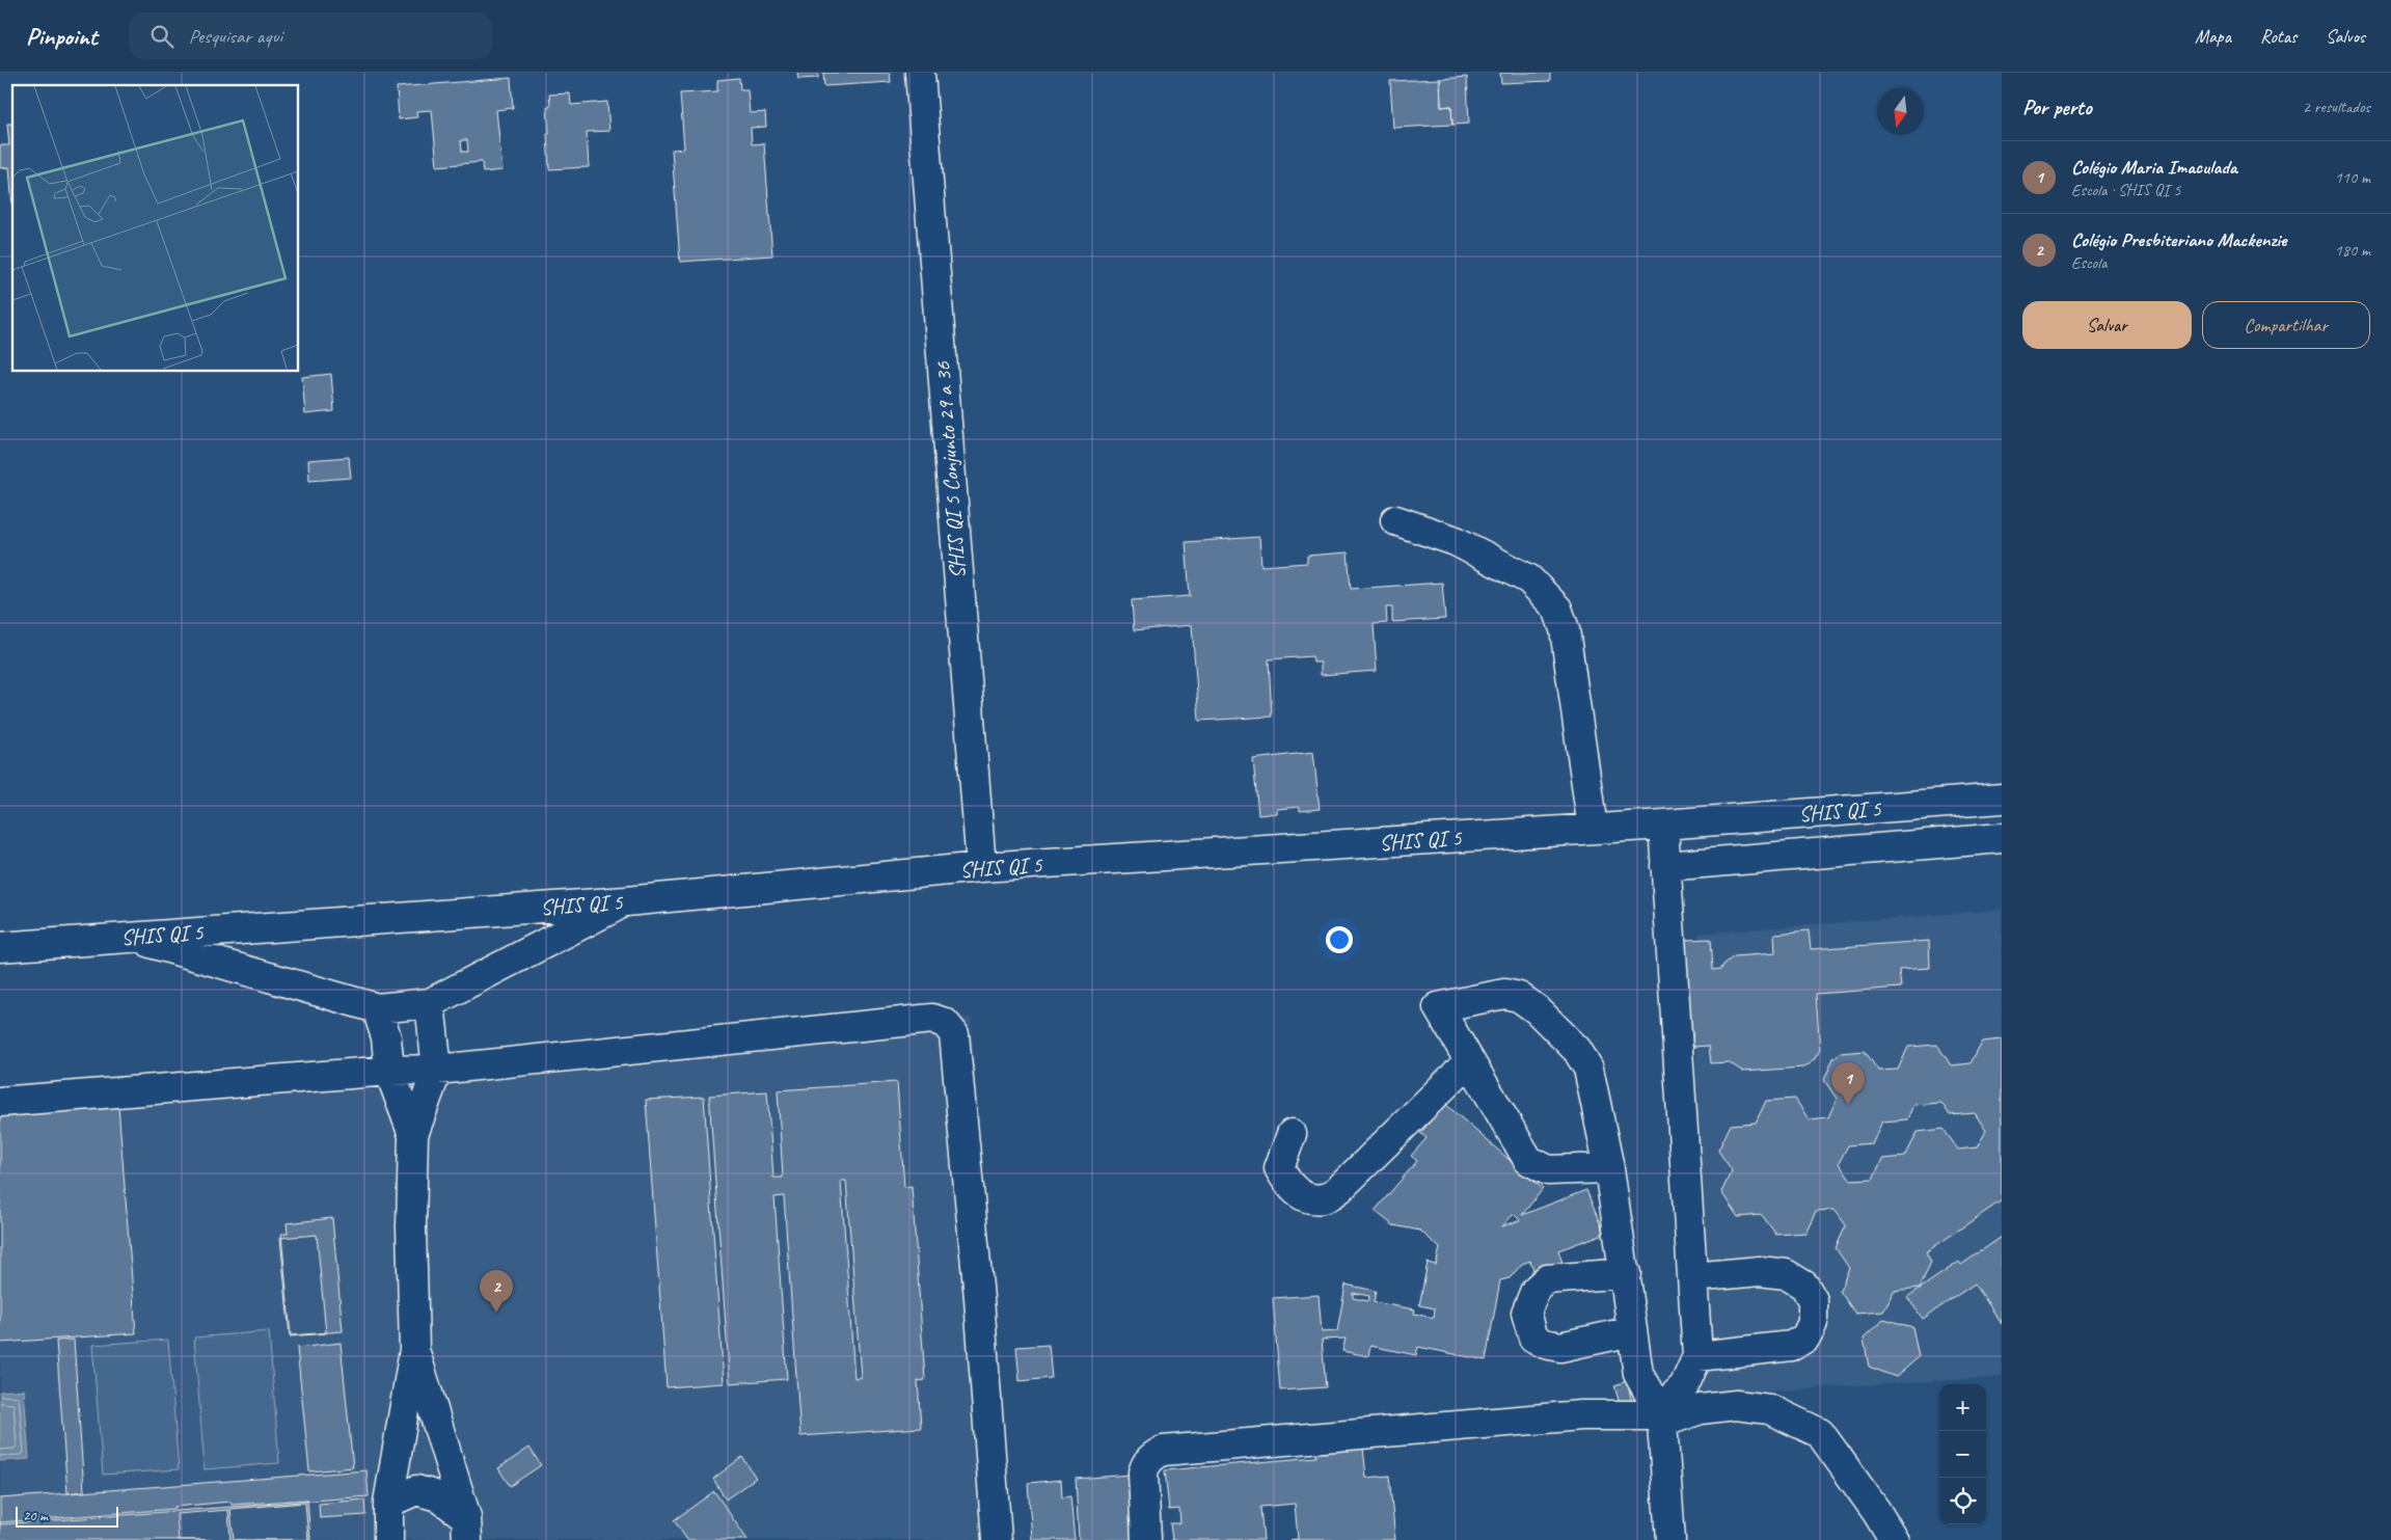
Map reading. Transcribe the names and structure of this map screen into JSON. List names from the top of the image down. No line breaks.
{"streets":{"street":["SHIS QI 5 Conjunto 29 a 36","SHIS QI 5"]},"crossings":[["SHIS QI 5 Conjunto 29 a 36","SHIS QI 5"]],"scale_bar":"20 m","north":"bottom","page":{"header":"Pinpoint","search":"Pesquisar aqui","nav":["Mapa","Rotas","Salvos"],"heading":["Por perto","2 resultados"],"list":[{"mark":"1","name":"Colégio Maria Imaculada","note":"Escola · SHIS QI 5","value":"110 m"},{"mark":"2","name":"Colégio Presbiteriano Mackenzie","note":"Escola","value":"180 m"}],"buttons":["Salvar","Compartilhar"],"pins":["1","2"],"map_buttons":["+","−"],"scale":"20 m"}}
